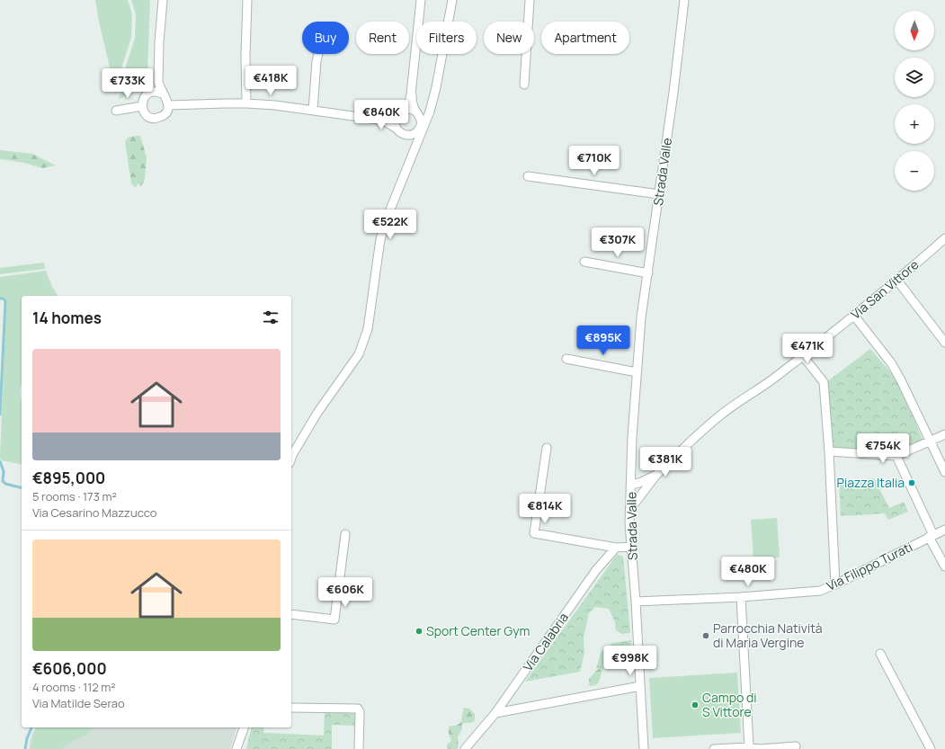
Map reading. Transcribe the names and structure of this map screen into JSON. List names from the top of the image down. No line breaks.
{"streets":{"street":["Strada Valle","Via San Vittore","Via Filippo Turati","Via Calabria"]},"crossings":[["Strada Valle","Via San Vittore"],["Strada Valle","Via Filippo Turati"]],"places":["Piazza Italia","Sport Center Gym","Parrocchia Natività di Maria Vergine","Campo di S Vittore"],"north":"bottom","page":{"map_buttons":["+","−"],"chip":["Buy","Rent","Filters","New","Apartment"],"price":["€418K","€733K","€840K","€710K","€522K","€307K","€895K","€471K","€754K","€381K","€814K","€480K","€606K","€998K"],"heading":"14 homes","list":[{"name":"€895,000","note":"5 rooms · 173 m² · Via Cesarino Mazzucco"},{"name":"€606,000","note":"4 rooms · 112 m² · Via Matilde Serao"}]}}
